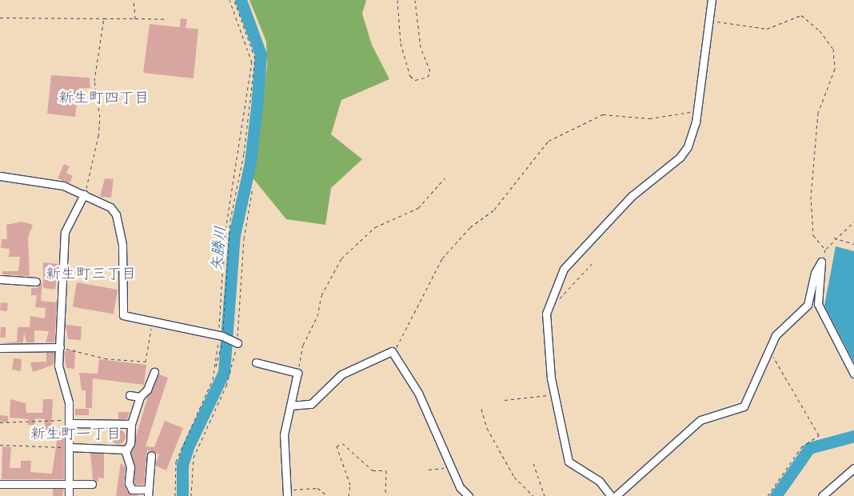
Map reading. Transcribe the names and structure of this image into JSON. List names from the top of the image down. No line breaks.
{"districts":["新生町四丁目","新生町三丁目","新生町一丁目"],"water":["矢勝川"]}
